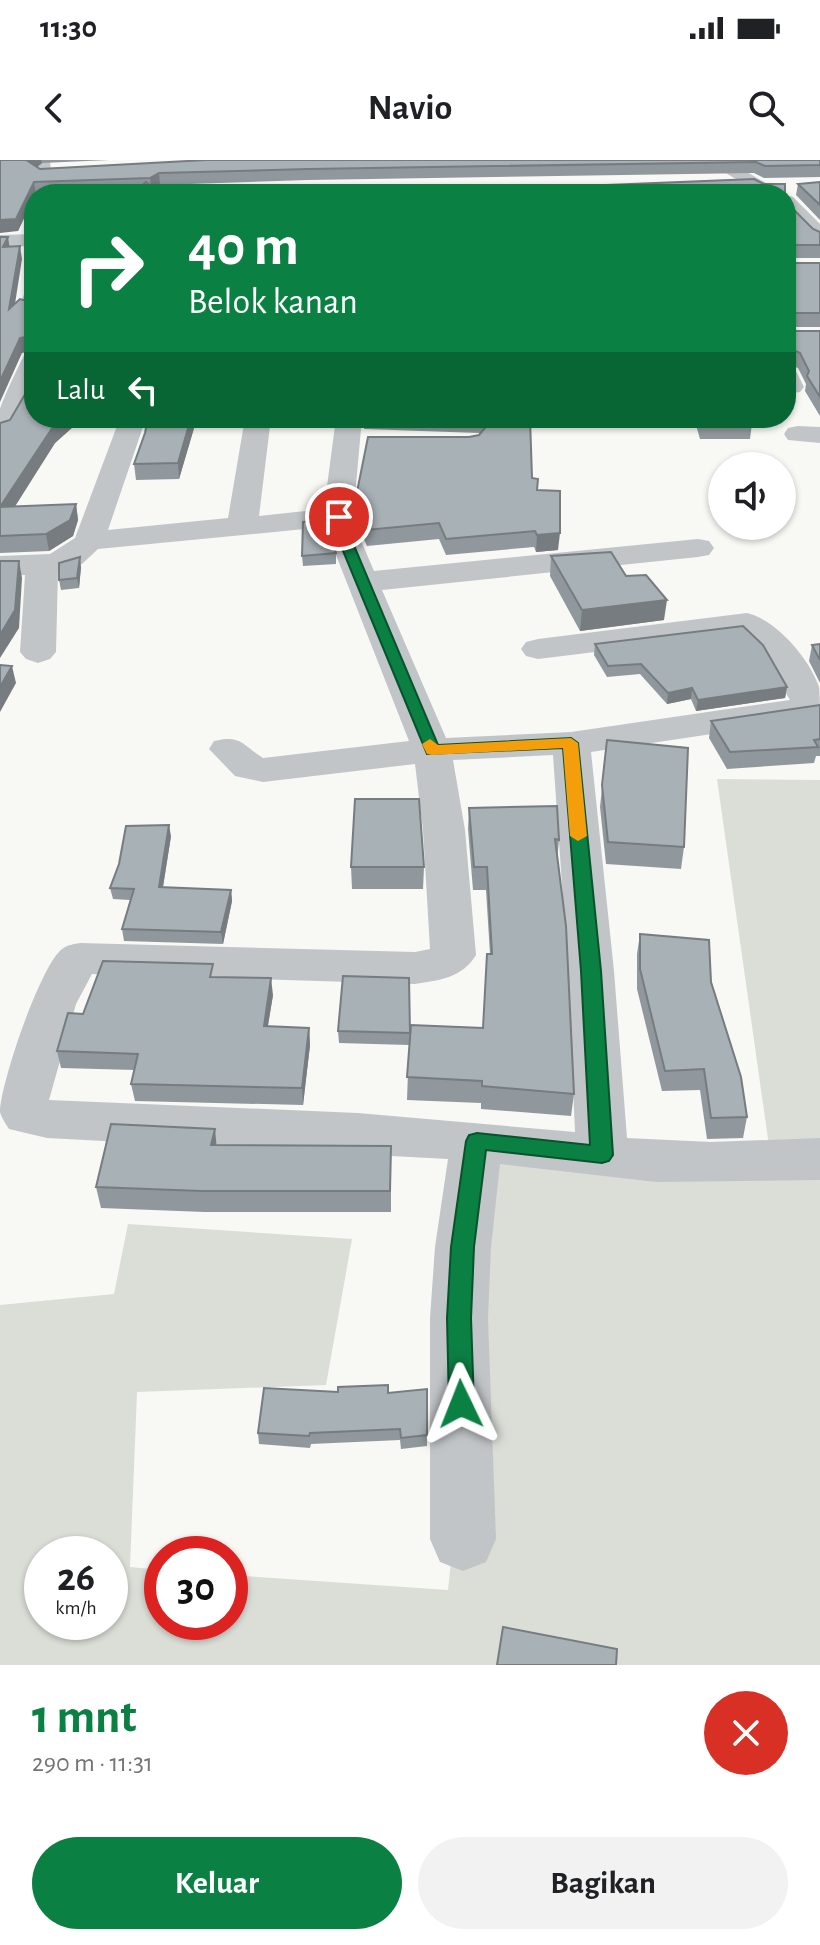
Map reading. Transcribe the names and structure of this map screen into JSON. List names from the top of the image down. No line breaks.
{"page":{"status":"11:30","header":"Navio","turn":["40 m","Belok kanan"],"then":"Lalu","speed":"26 km/h","limit":"30","heading":["1 mnt","290 m · 11:31"],"buttons":["Keluar","Bagikan"]}}
